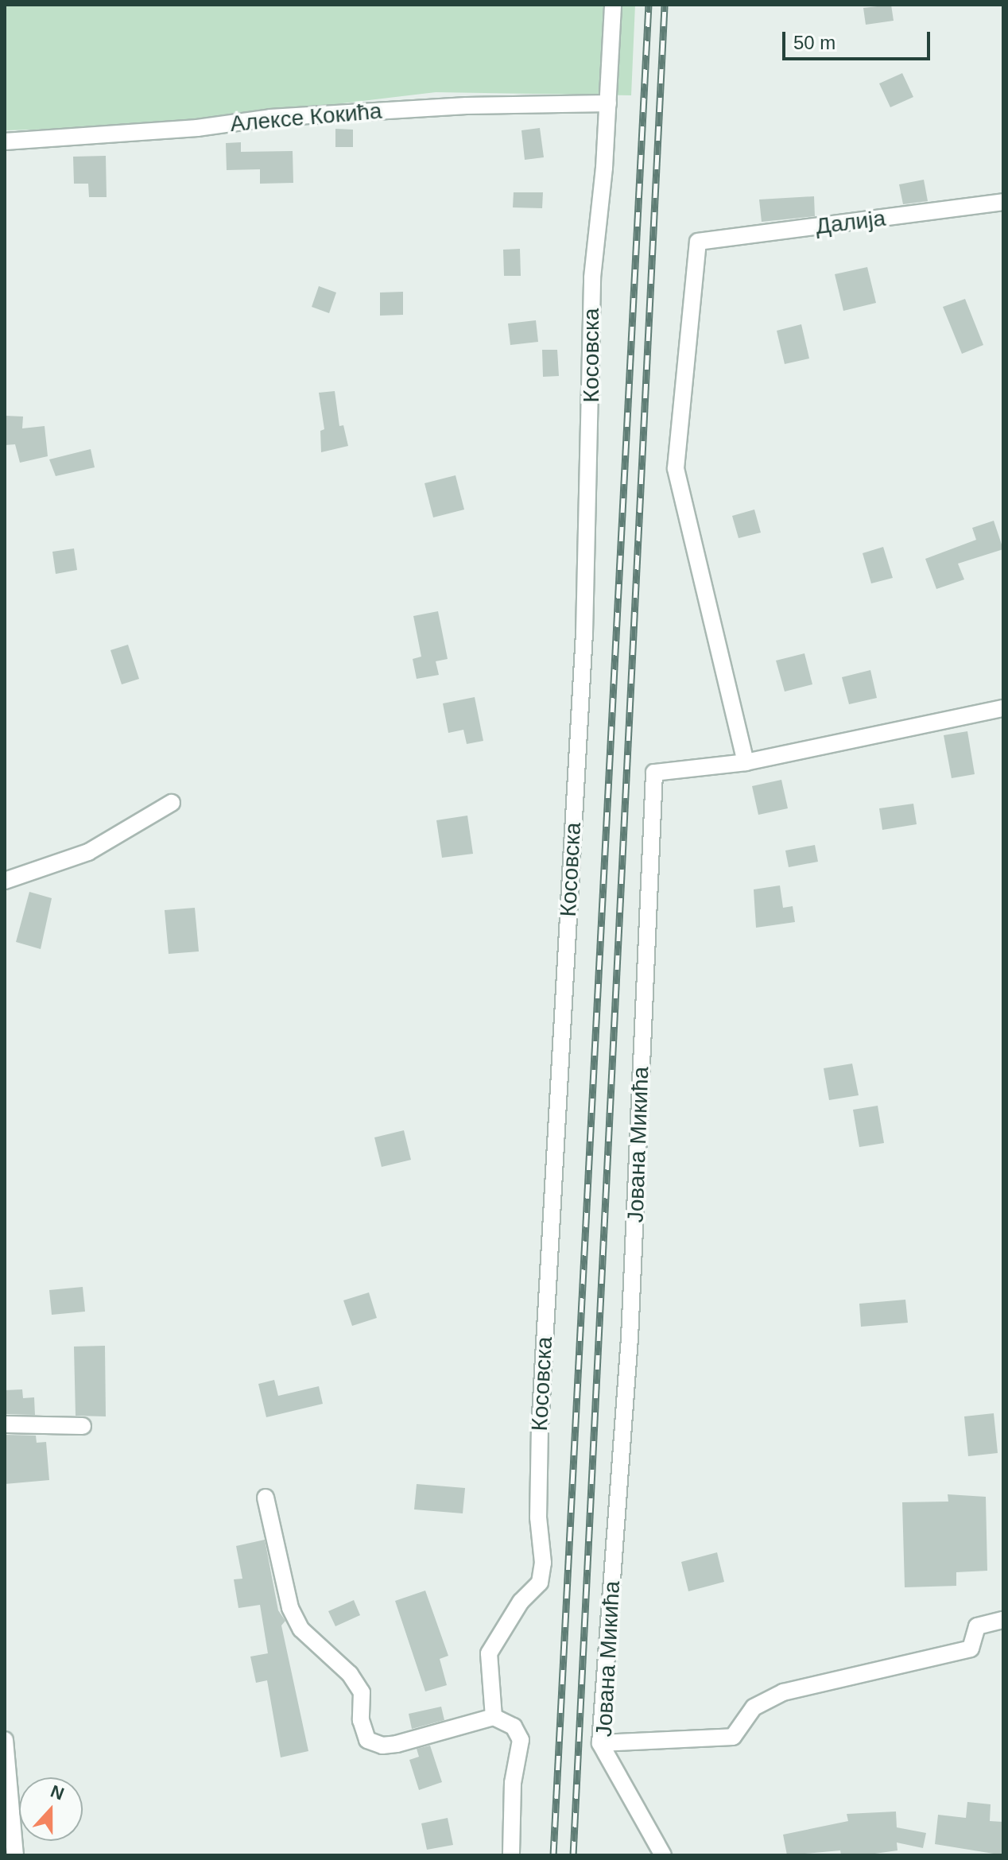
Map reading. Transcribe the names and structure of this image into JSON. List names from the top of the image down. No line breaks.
{"streets":{"street":["Алексе Кокића","Далија","Косовска","Јована Микића"]},"crossings":[["Алексе Кокића","Косовска"],["Далија","Јована Микића"]],"scale_bar":"50 m","north":"top"}
